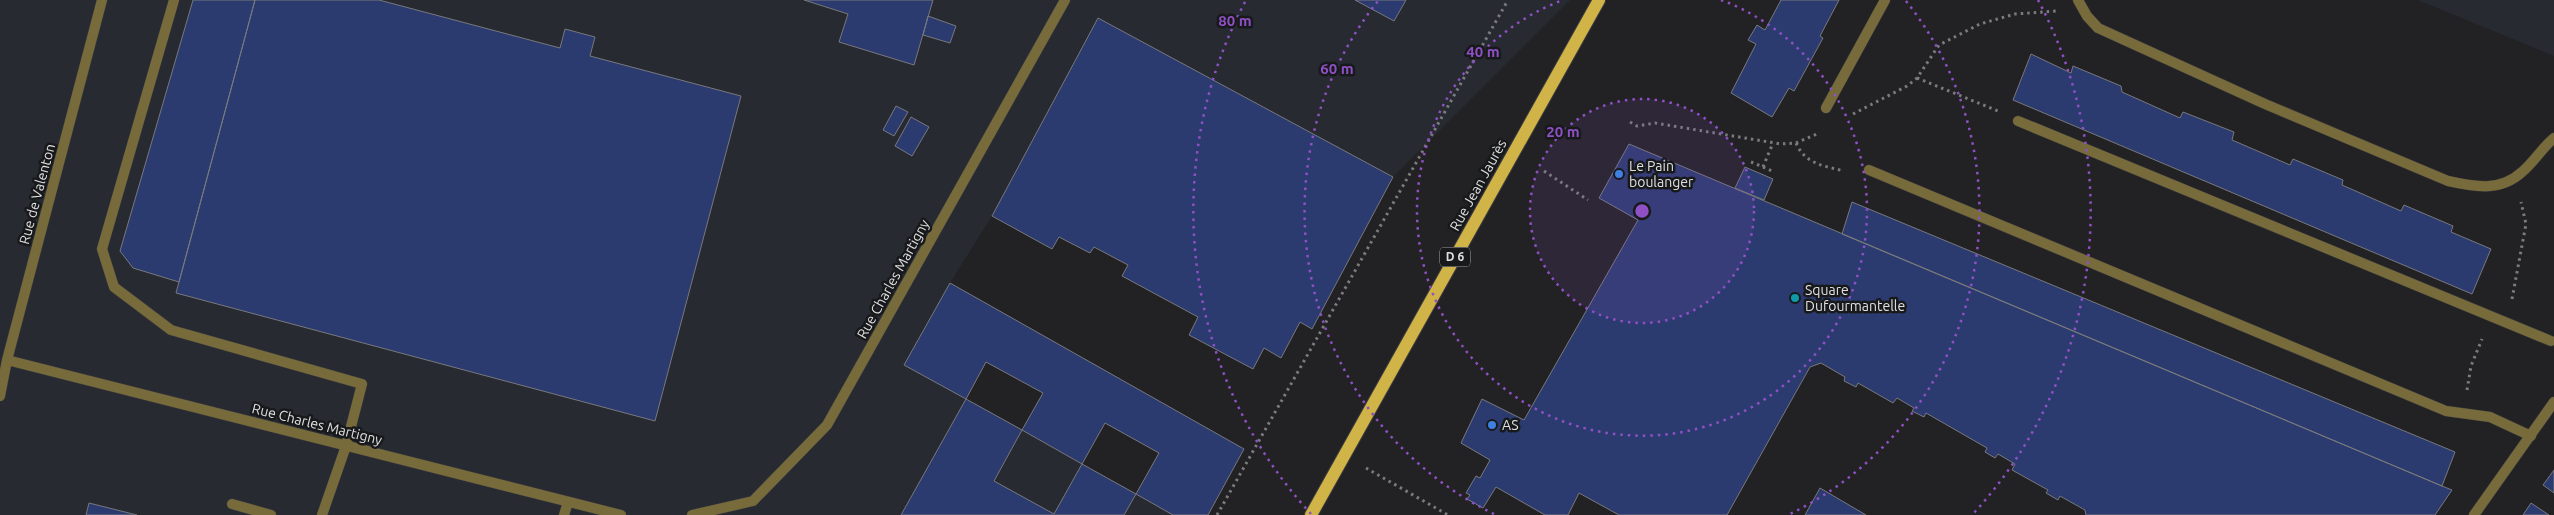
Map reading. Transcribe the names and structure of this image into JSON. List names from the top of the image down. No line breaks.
{"streets":{"main road":["Rue Jean Jaurès","D 6"],"street":["Rue de Valenton","Rue Charles Martigny"]},"crossings":[["Rue de Valenton","Rue Charles Martigny"]],"places":["Le Pain boulanger","Square Dufourmantelle","AS"],"rings":["80 m","40 m","60 m","20 m"]}
